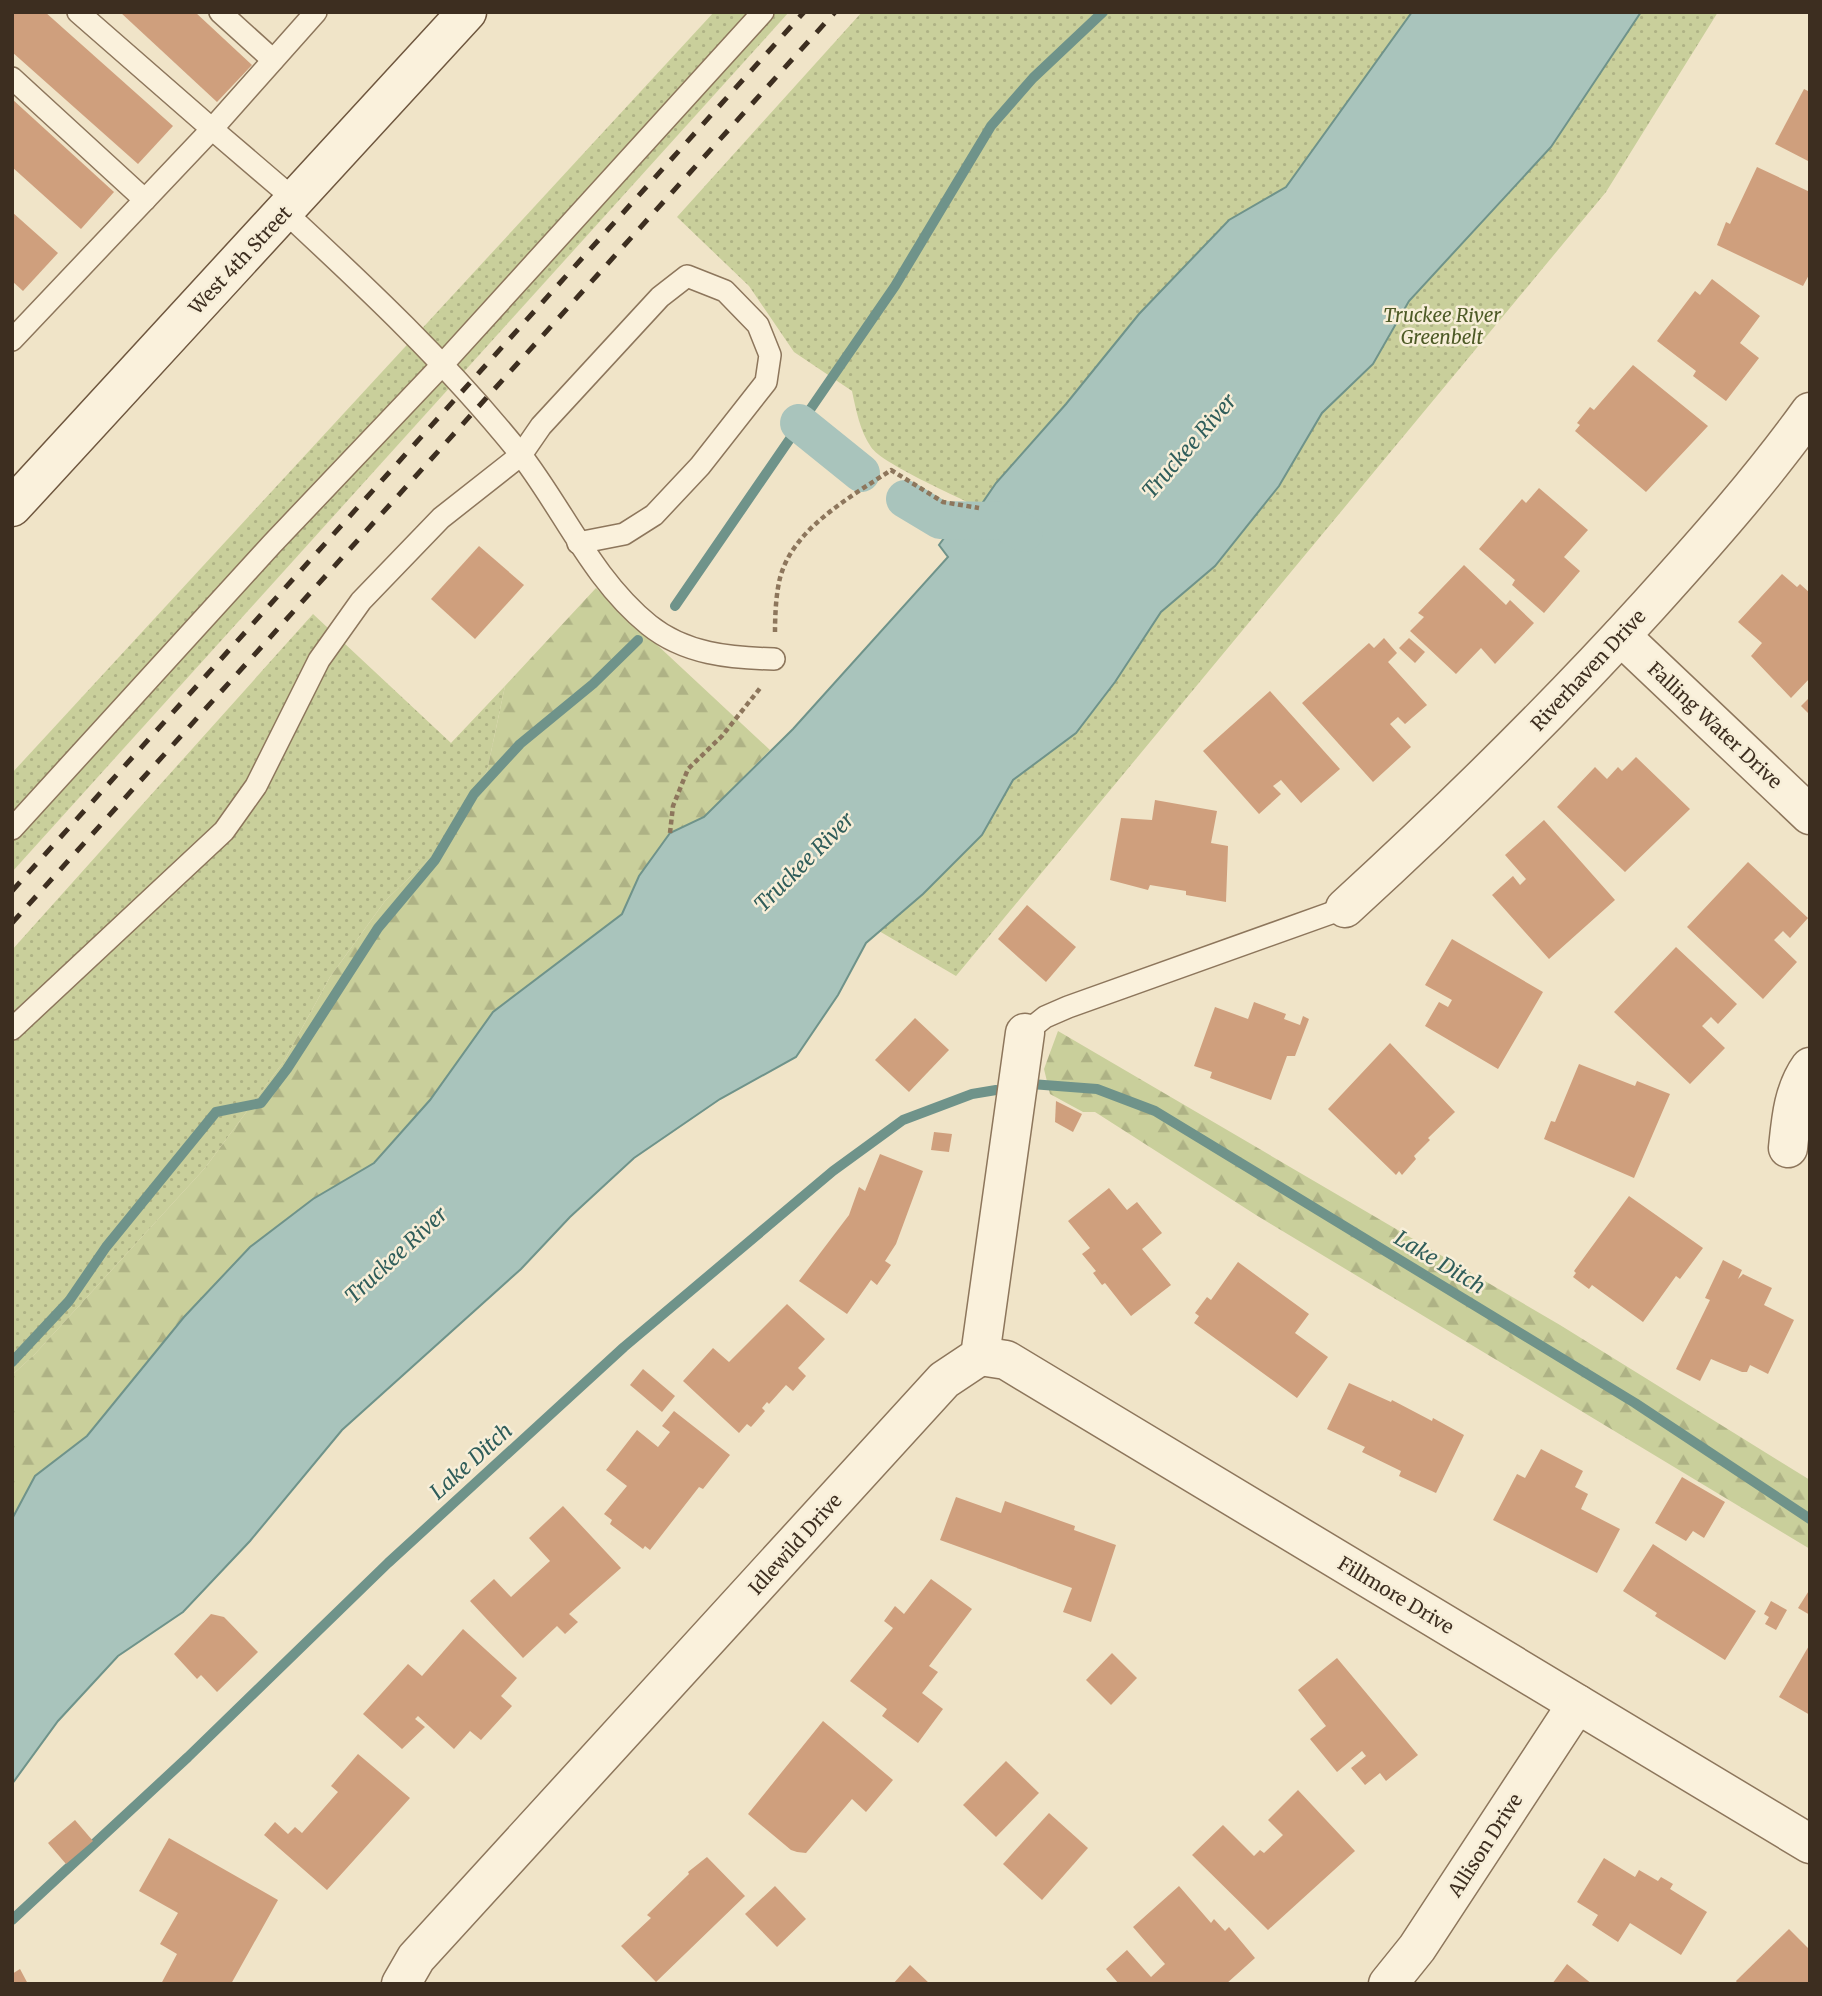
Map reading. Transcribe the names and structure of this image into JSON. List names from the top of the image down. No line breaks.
{"streets":{"street":["West 4th Street","Riverhaven Drive","Falling Water Drive","Idlewild Drive","Fillmore Drive","Allison Drive"]},"crossings":[["Riverhaven Drive","Falling Water Drive"],["Idlewild Drive","Fillmore Drive"],["Fillmore Drive","Allison Drive"]],"water":["Truckee River","Lake Ditch"],"parks":["Truckee River Greenbelt"]}
